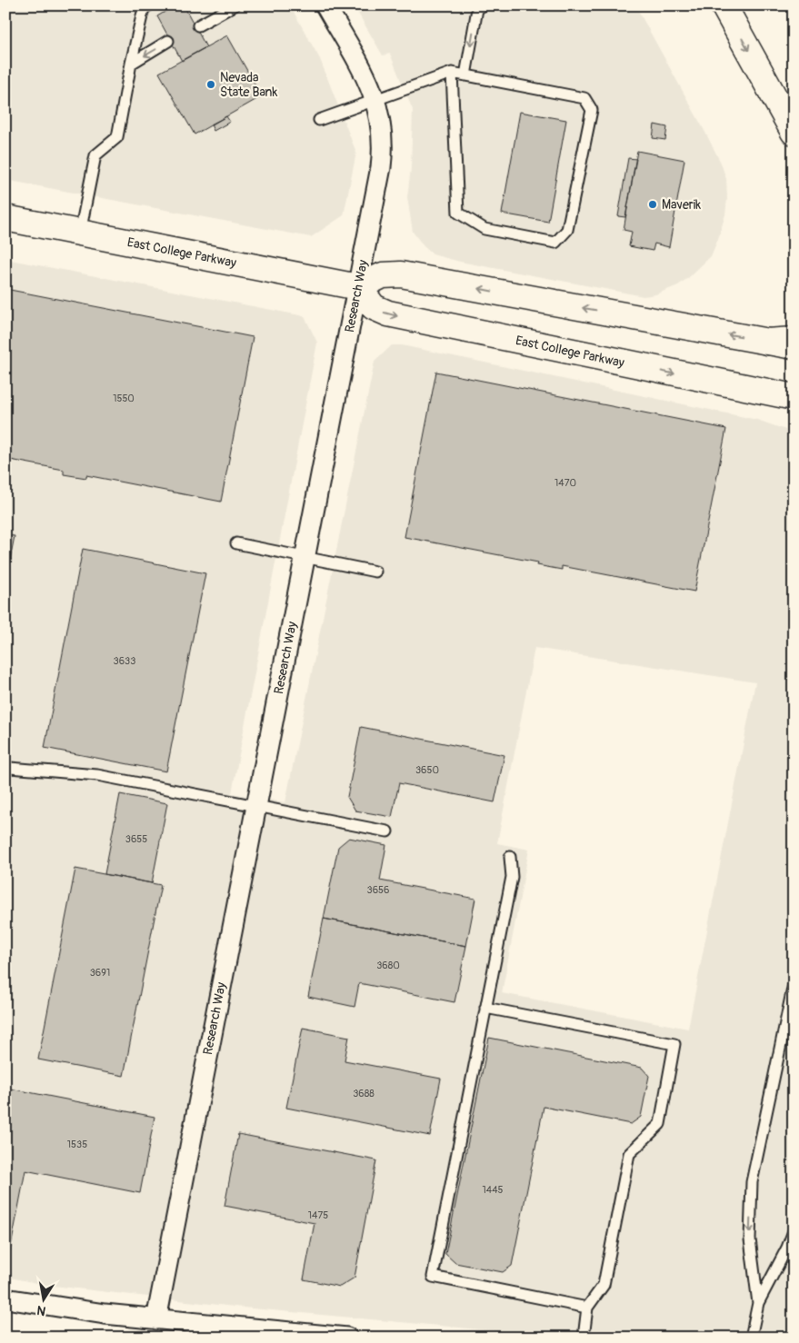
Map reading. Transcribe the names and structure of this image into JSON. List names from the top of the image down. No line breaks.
{"streets":{"main road":["East College Parkway"],"street":["Research Way"]},"crossings":[["East College Parkway","Research Way"]],"places":["Nevada State Bank","Maverik"],"house_numbers":["1550","1470","3633","3650","3655","3656","3680","3691","3688","1535","1445","1475"],"north":"bottom"}
